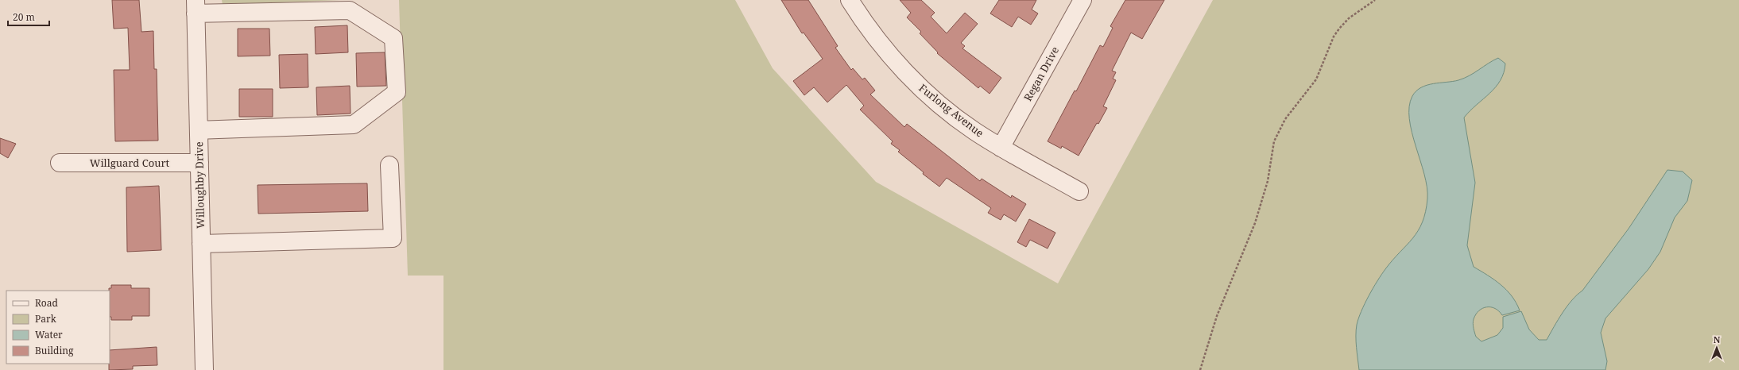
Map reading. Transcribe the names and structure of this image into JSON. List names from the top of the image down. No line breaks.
{"streets":{"street":["Regan Drive","Furlong Avenue","Willguard Court","Willoughby Drive"]},"crossings":[["Regan Drive","Furlong Avenue"],["Willguard Court","Willoughby Drive"]],"legend":["Road","Park","Water","Building"],"scale_bar":"20 m","north":"top"}
